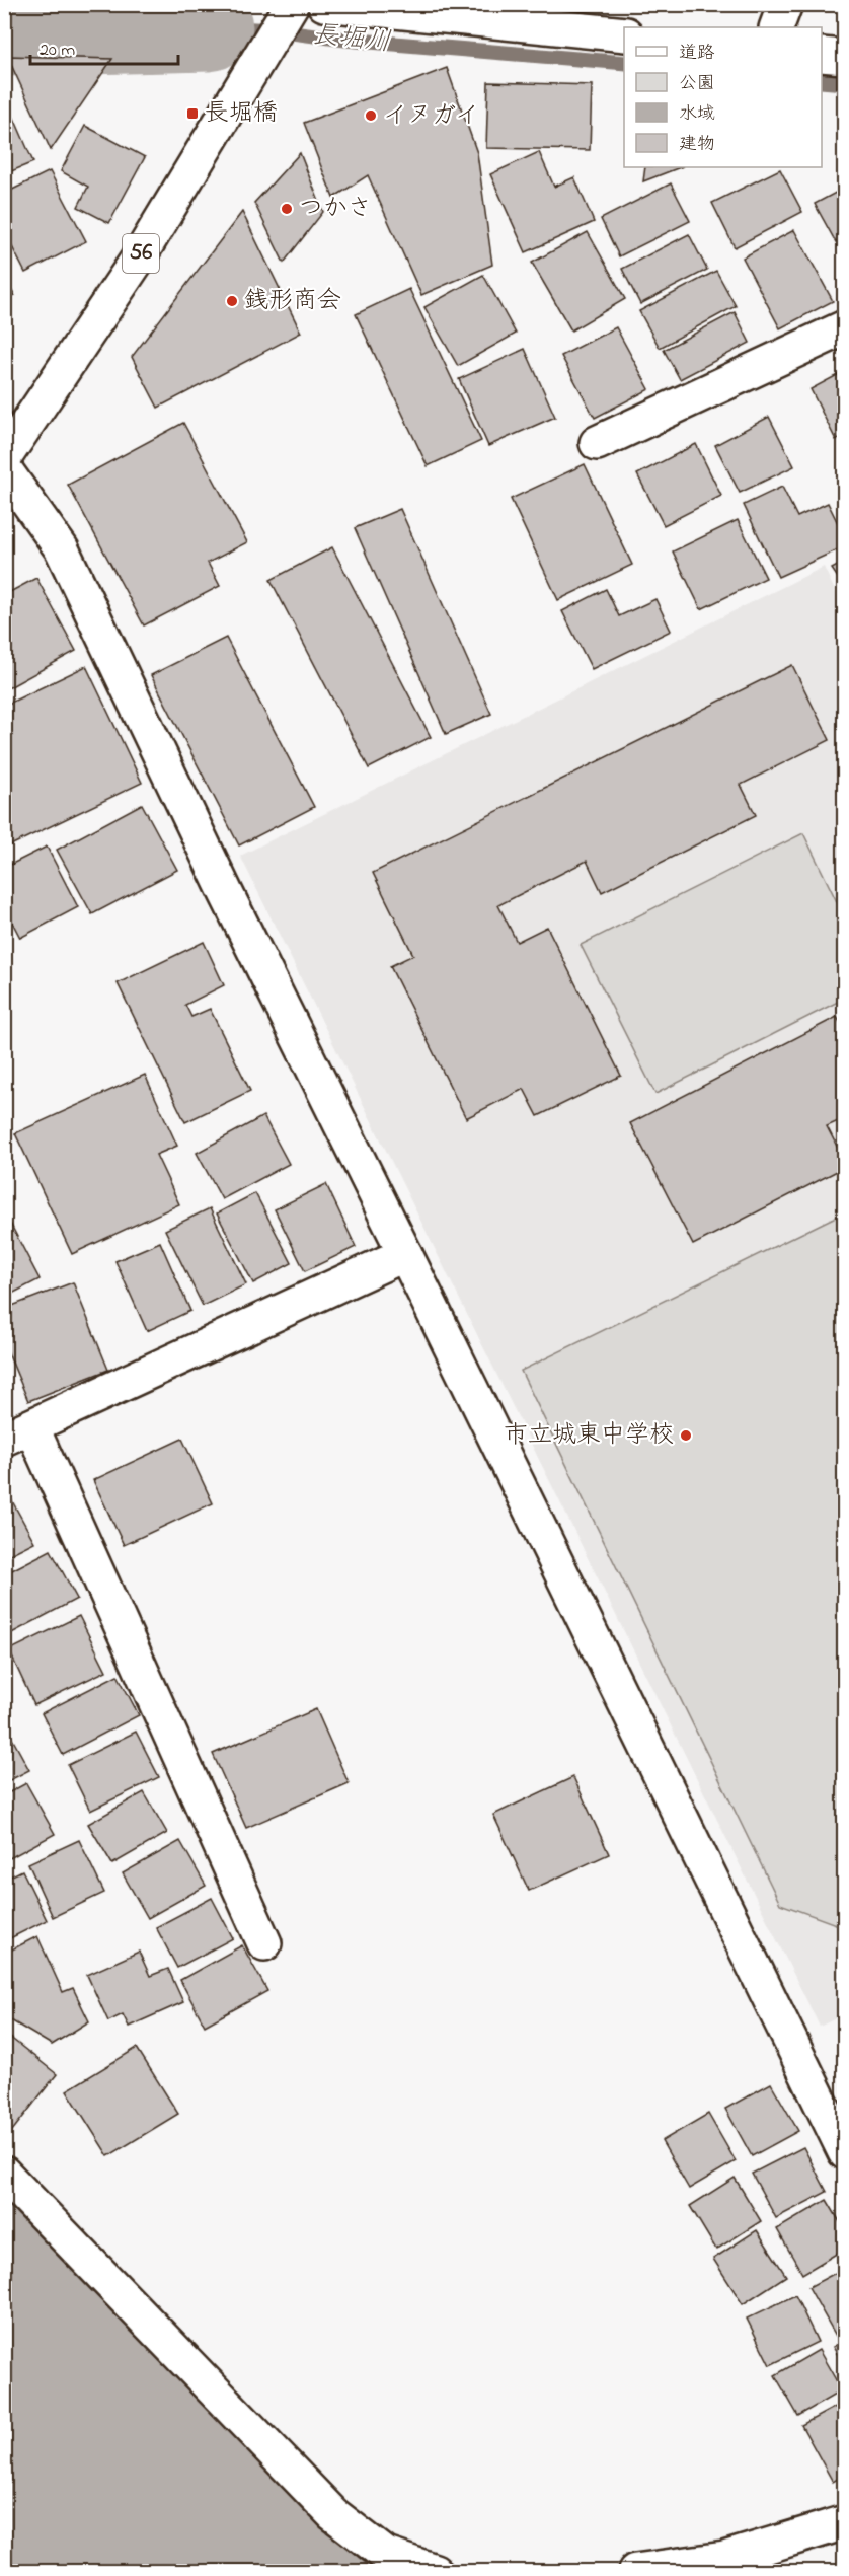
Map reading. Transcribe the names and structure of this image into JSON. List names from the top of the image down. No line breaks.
{"streets":{"main road":["56"]},"water":["長堀川"],"places":{"transit":["長堀橋"],"other":["イヌガイ","つかさ","銭形商会","市立城東中学校"]},"legend":["道路","公園","水域","建物"],"scale_bar":"20 m"}
